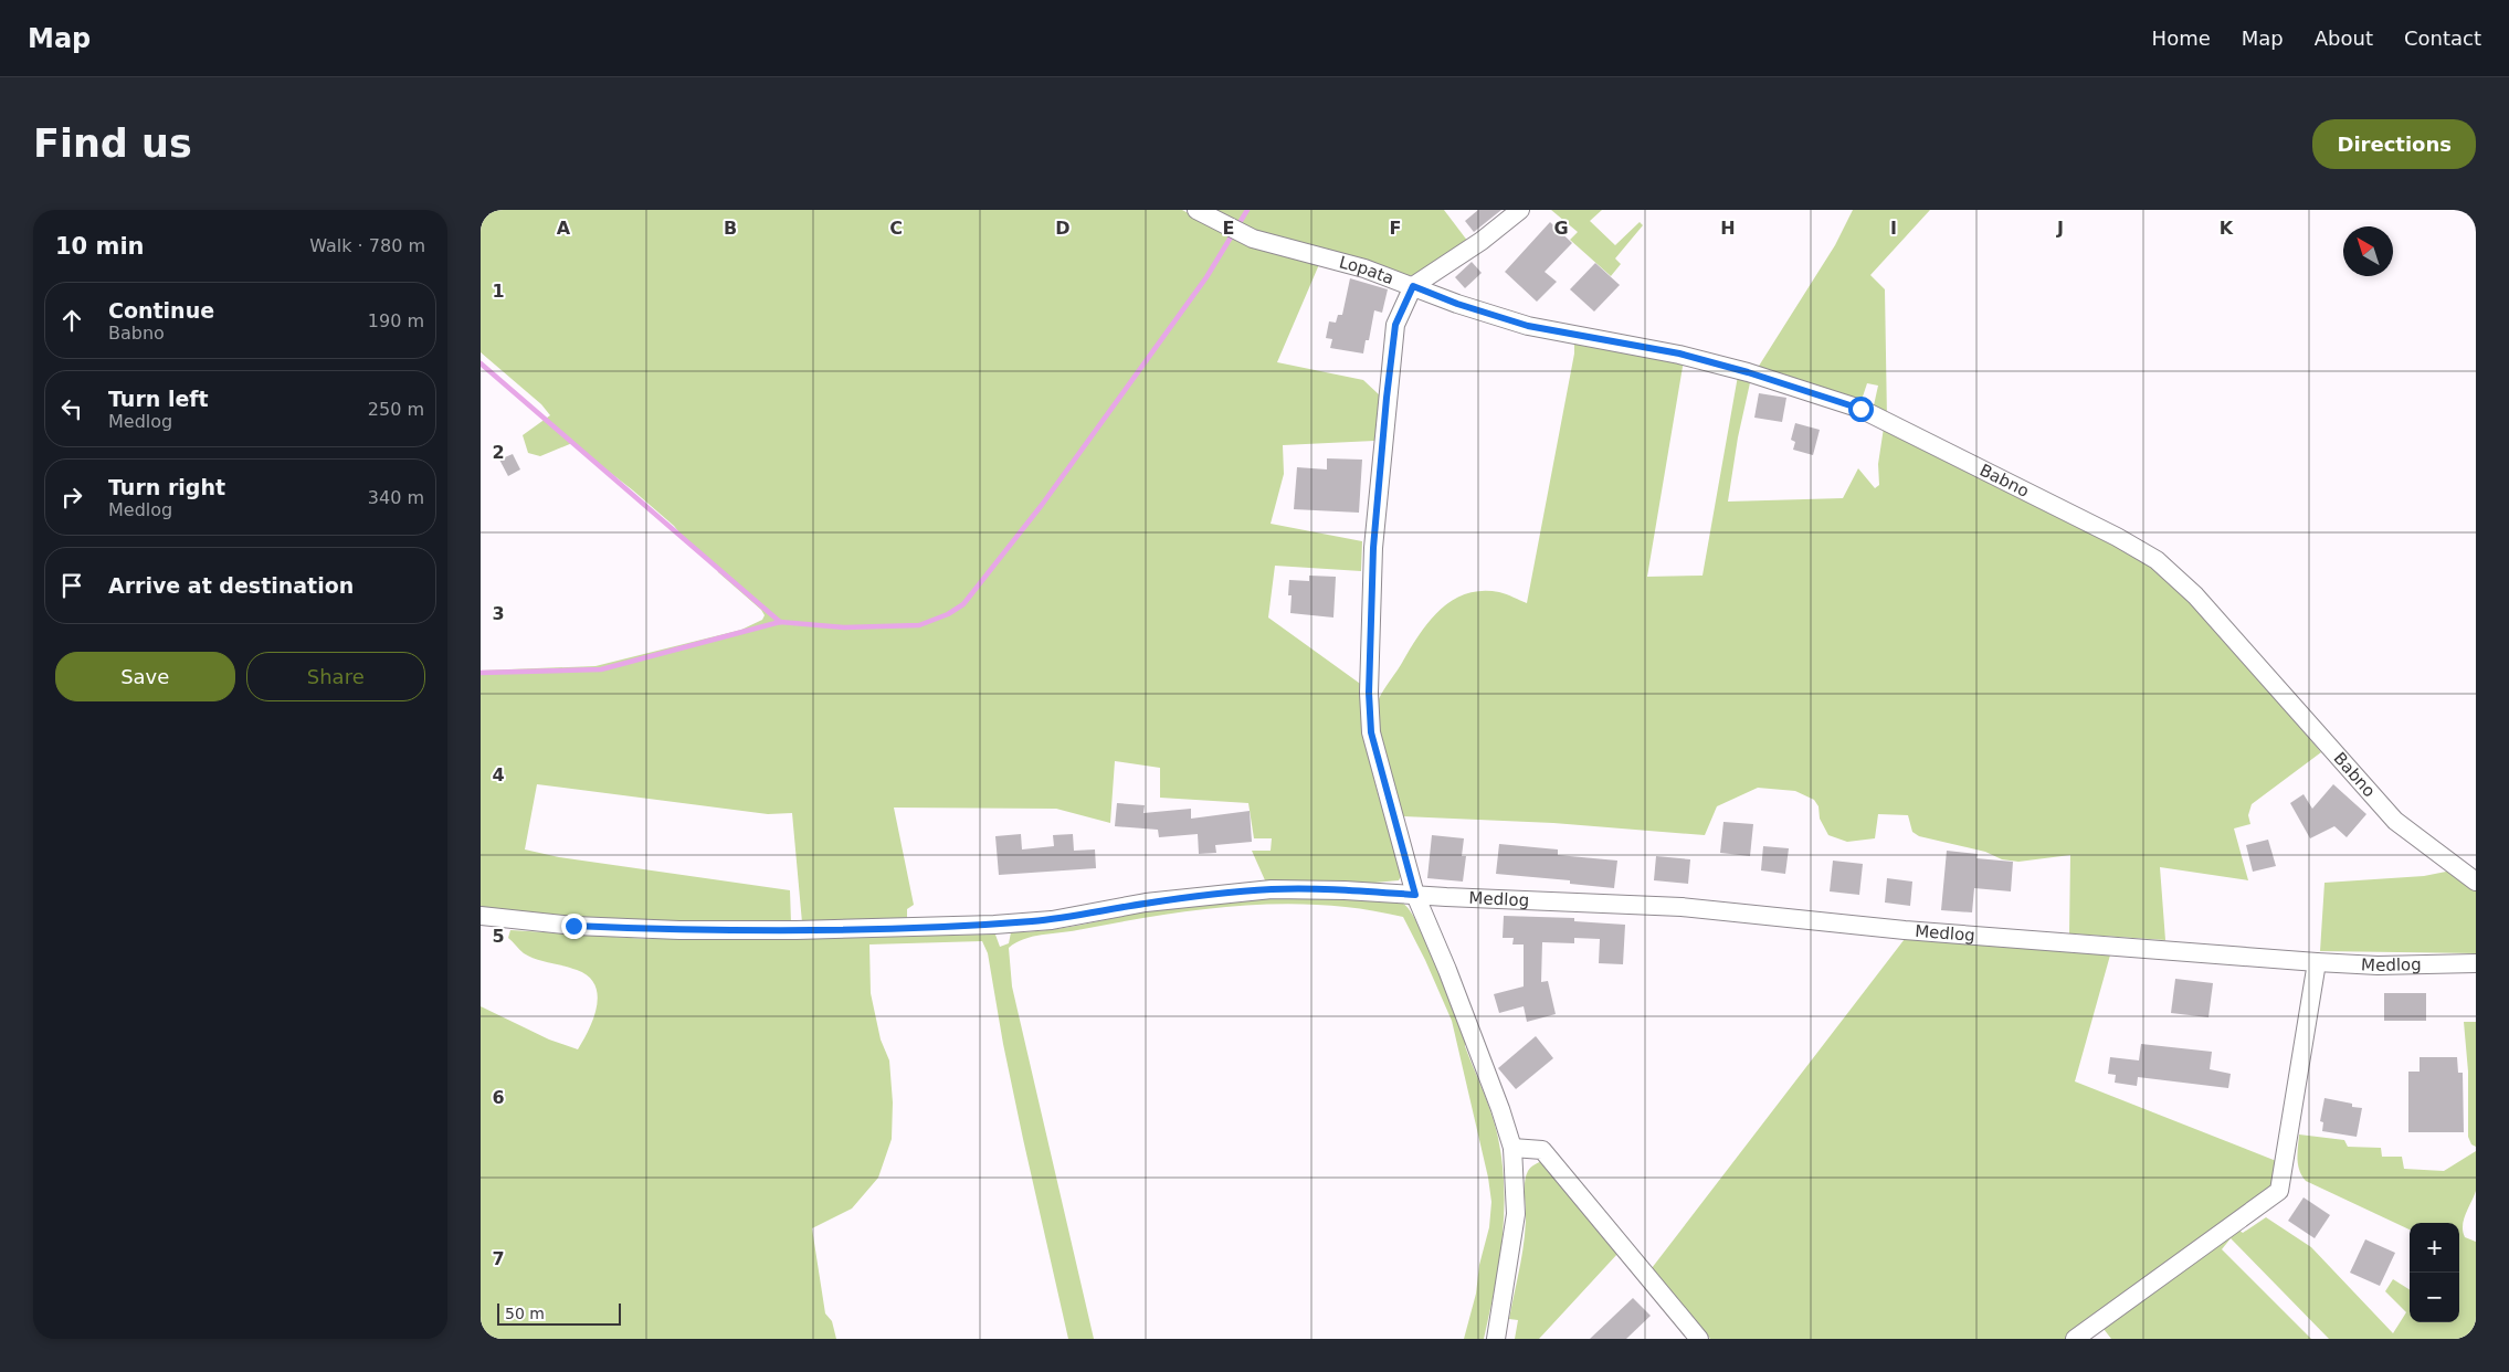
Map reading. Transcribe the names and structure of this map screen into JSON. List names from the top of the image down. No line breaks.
{"streets":{"street":["Lopata","Babno","Medlog"]},"crossings":[["Lopata","Babno"]],"scale_bar":"50 m","north":"top left","page":{"header":"Map","nav":["Home","Map","About","Contact"],"buttons":["Directions",["Save","Share"]],"title":"Find us","heading":["10 min","Walk · 780 m"],"list":[["Continue","Babno","190 m"],["Turn left","Medlog","250 m"],["Turn right","Medlog","340 m"],"Arrive at destination"],"map_buttons":["+","−"],"scale":"50 m"},"grid":{"columns":["A","B","C","D","E","F","G","H","I","J","K"],"rows":["1","2","3","4","5","6","7"]}}
